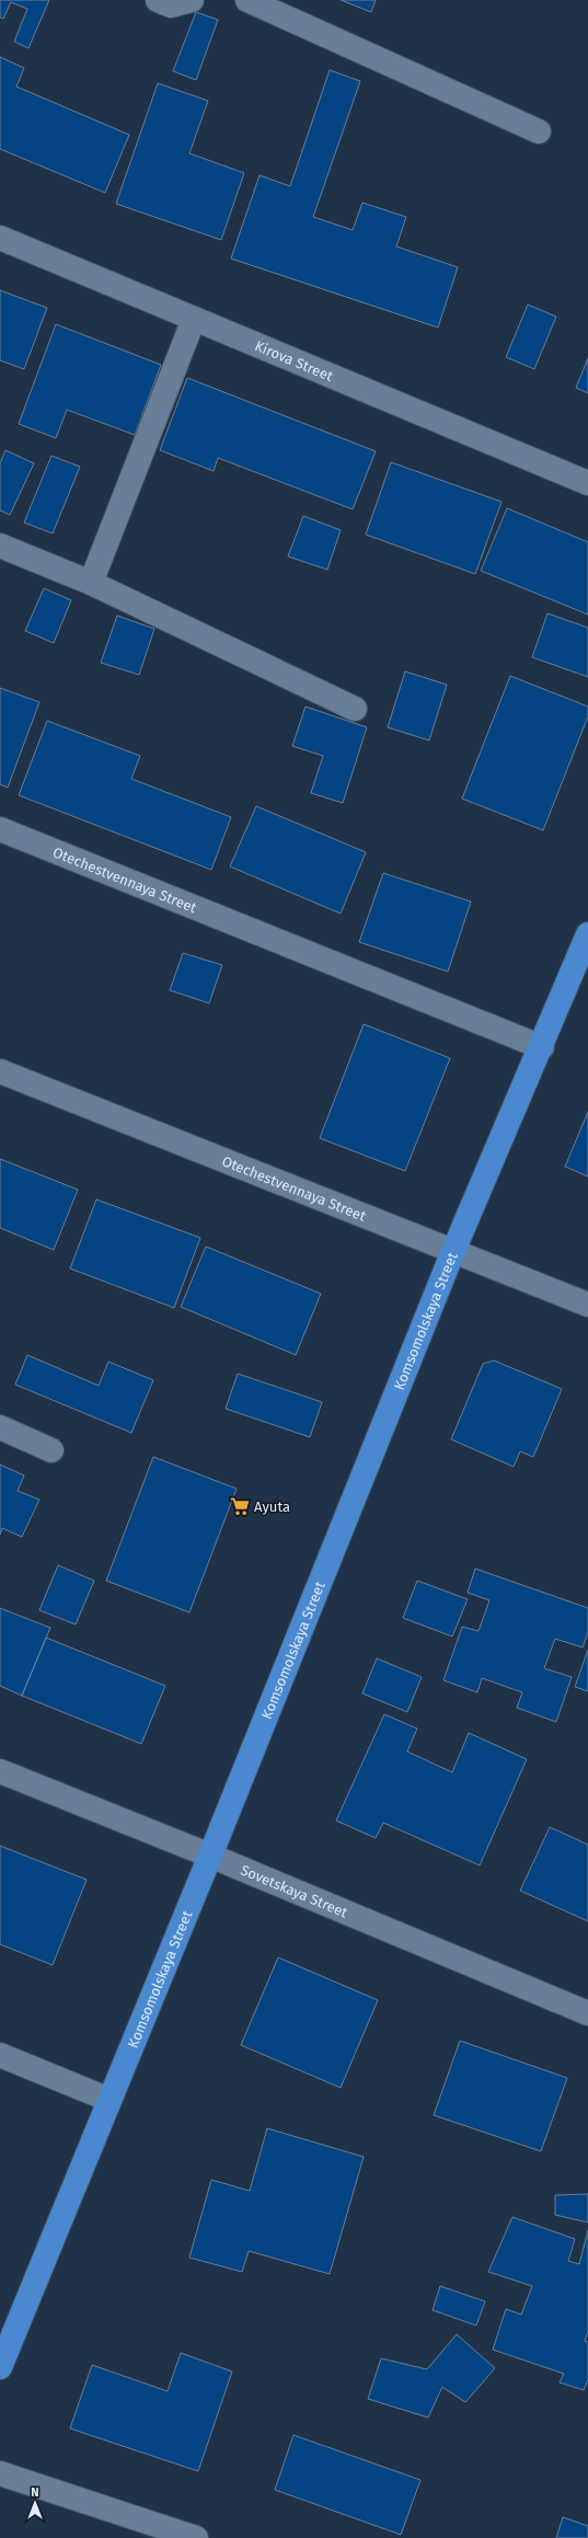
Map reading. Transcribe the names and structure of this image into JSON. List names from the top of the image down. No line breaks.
{"streets":{"main road":["Komsomolskaya Street"],"street":["Kirova Street","Otechestvennaya Street","Sovetskaya Street"]},"crossings":[["Otechestvennaya Street","Komsomolskaya Street"],["Komsomolskaya Street","Sovetskaya Street"]],"places":{"supermarket":["Ayuta"]},"north":"top"}
